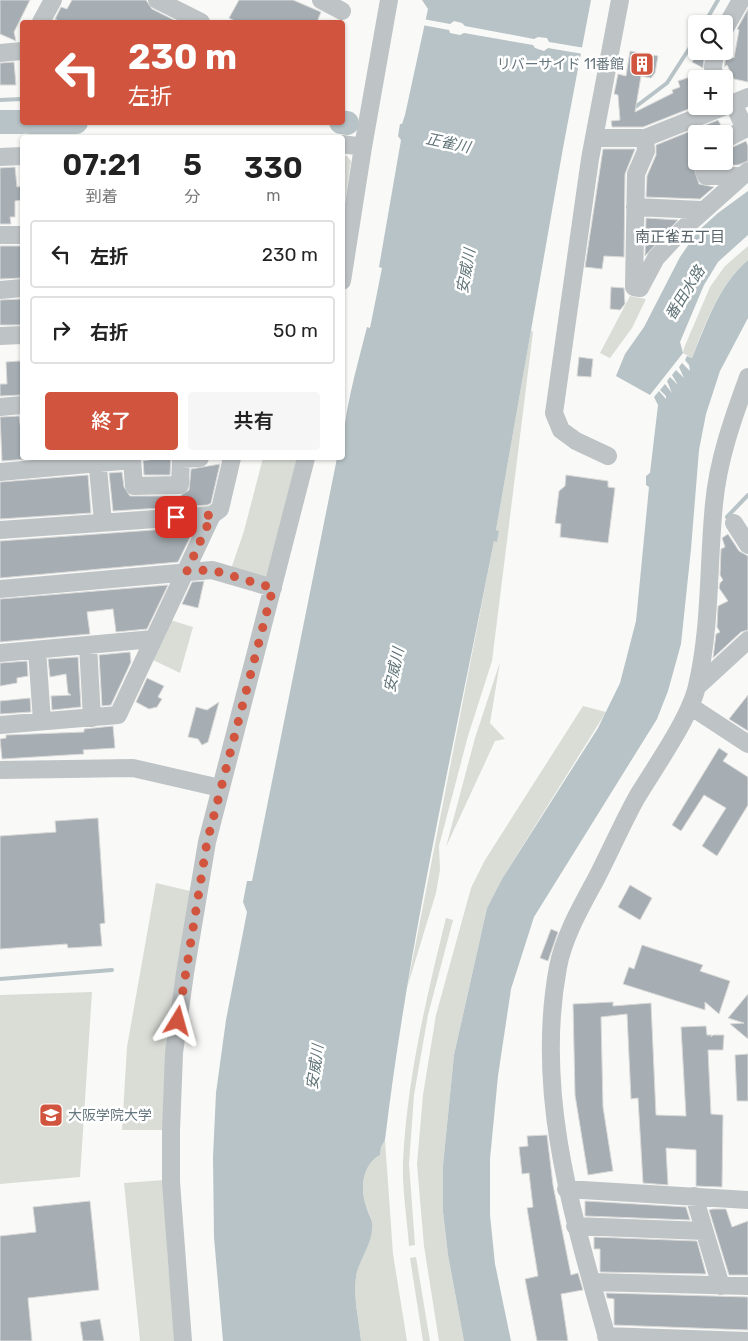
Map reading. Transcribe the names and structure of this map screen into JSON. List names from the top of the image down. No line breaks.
{"districts":["南正雀五丁目"],"water":["正雀川","安威川","番田水路"],"places":{"building":["リバーサイド 11番館"],"school or university":["大阪学院大学"]},"page":{"map_buttons":["+","−"],"turn":["230 m","左折"],"eta":["07:21","到着","5","分","330","m"],"list":[{"name":"左折","value":"230 m"},{"name":"右折","value":"50 m"}],"buttons":["終了","共有"]}}
